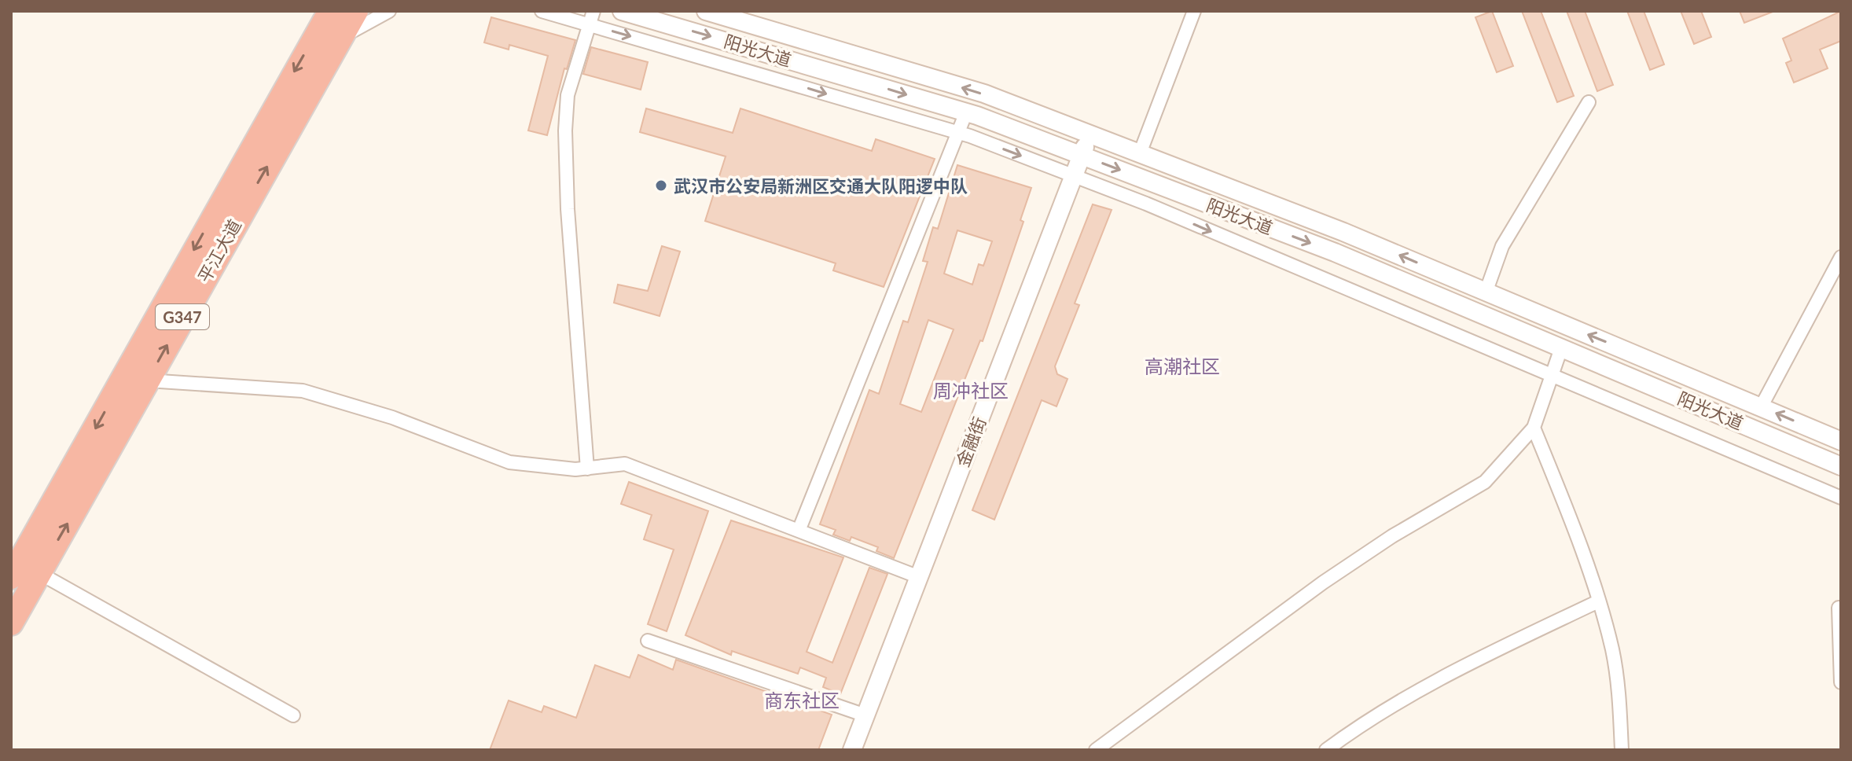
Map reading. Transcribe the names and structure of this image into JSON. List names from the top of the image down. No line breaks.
{"streets":{"highway":["平江大道","G347"],"main road":["阳光大道","金融街"]},"crossings":[["阳光大道","金融街"]],"districts":["高潮社区","周冲社区","商东社区"],"places":["武汉市公安局新洲区交通大队阳逻中队"]}
